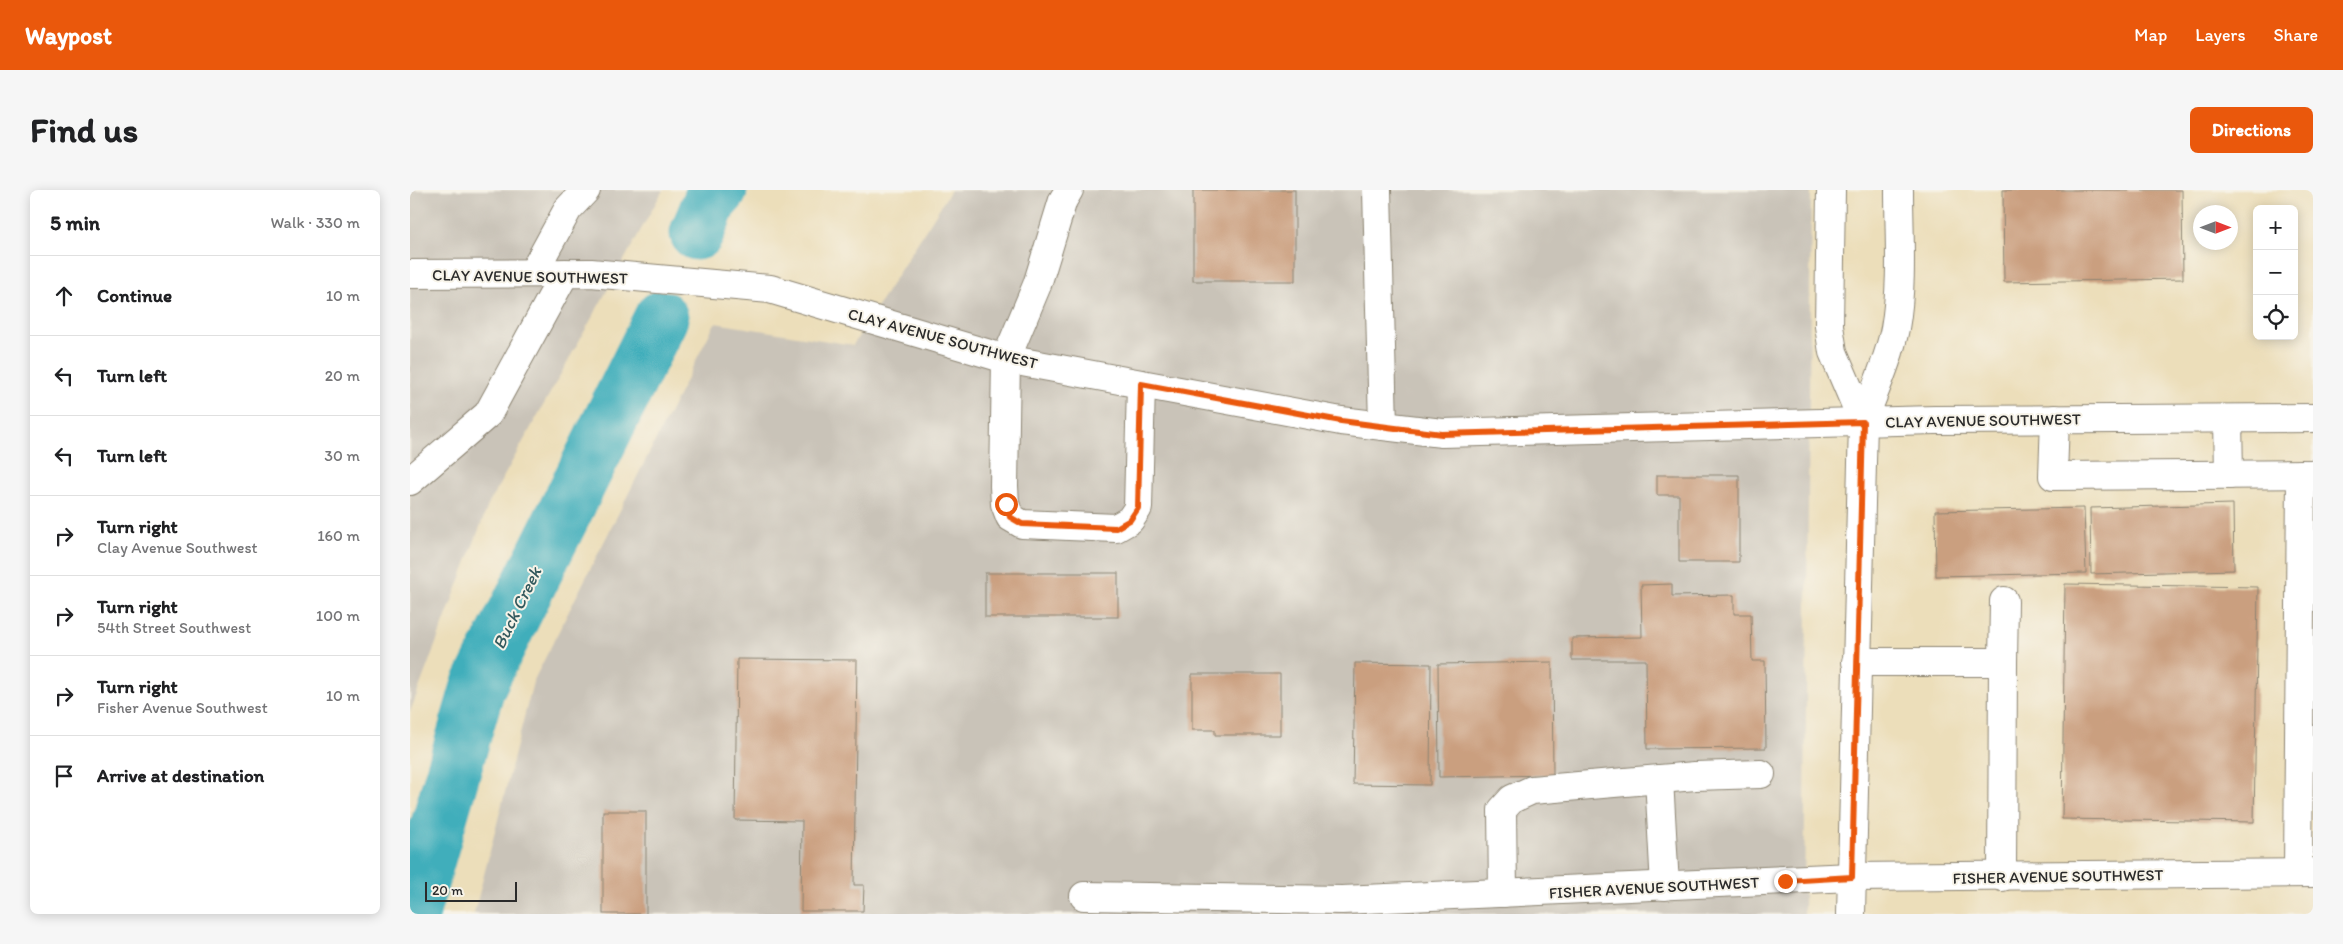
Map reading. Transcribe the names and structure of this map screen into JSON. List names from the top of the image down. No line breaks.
{"streets":{"street":["CLAY AVENUE SOUTHWEST","FISHER AVENUE SOUTHWEST"]},"water":["Buck Creek"],"scale_bar":"20 m","north":"right","page":{"header":"Waypost","nav":["Map","Layers","Share"],"buttons":"Directions","title":"Find us","heading":["5 min","Walk · 330 m"],"map_buttons":["+","−"],"list":[["Continue","10 m"],["Turn left","20 m"],["Turn left","30 m"],["Turn right","Clay Avenue Southwest","160 m"],["Turn right","54th Street Southwest","100 m"],["Turn right","Fisher Avenue Southwest","10 m"],"Arrive at destination"],"scale":"20 m"}}
